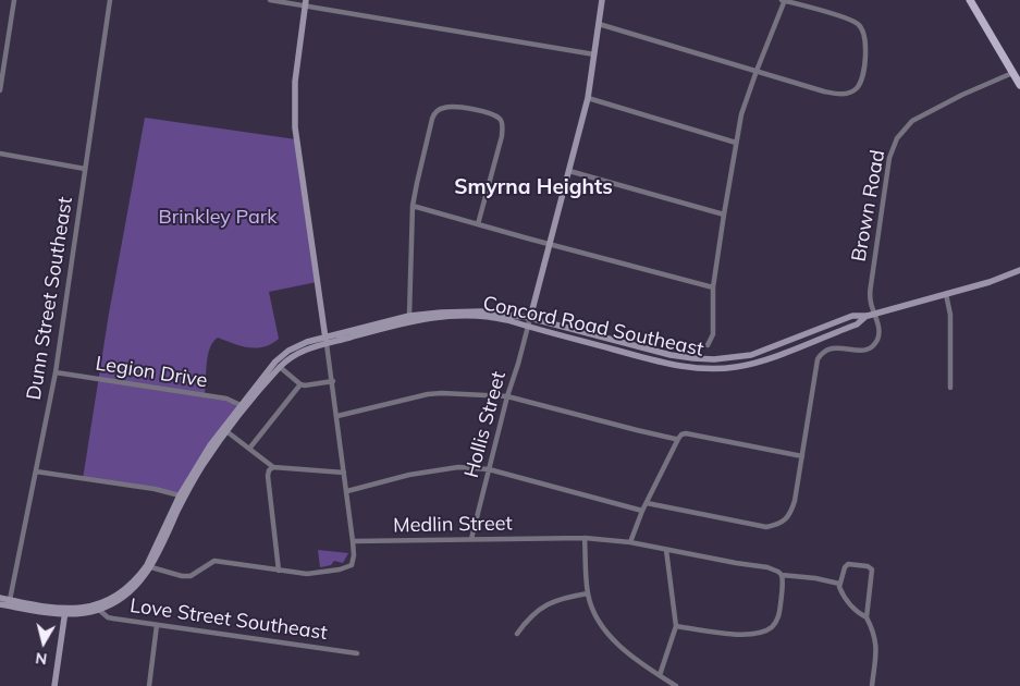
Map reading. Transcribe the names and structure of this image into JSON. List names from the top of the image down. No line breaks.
{"streets":{"main road":["Concord Road Southeast"],"street":["Brown Road","Dunn Street Southeast","Legion Drive","Hollis Street","Medlin Street","Love Street Southeast"]},"crossings":[["Brown Road","Concord Road Southeast"],["Dunn Street Southeast","Legion Drive"],["Concord Road Southeast","Legion Drive"],["Concord Road Southeast","Hollis Street"],["Concord Road Southeast","Love Street Southeast"],["Hollis Street","Medlin Street"]],"districts":["Smyrna Heights"],"parks":["Brinkley Park"],"north":"bottom"}
